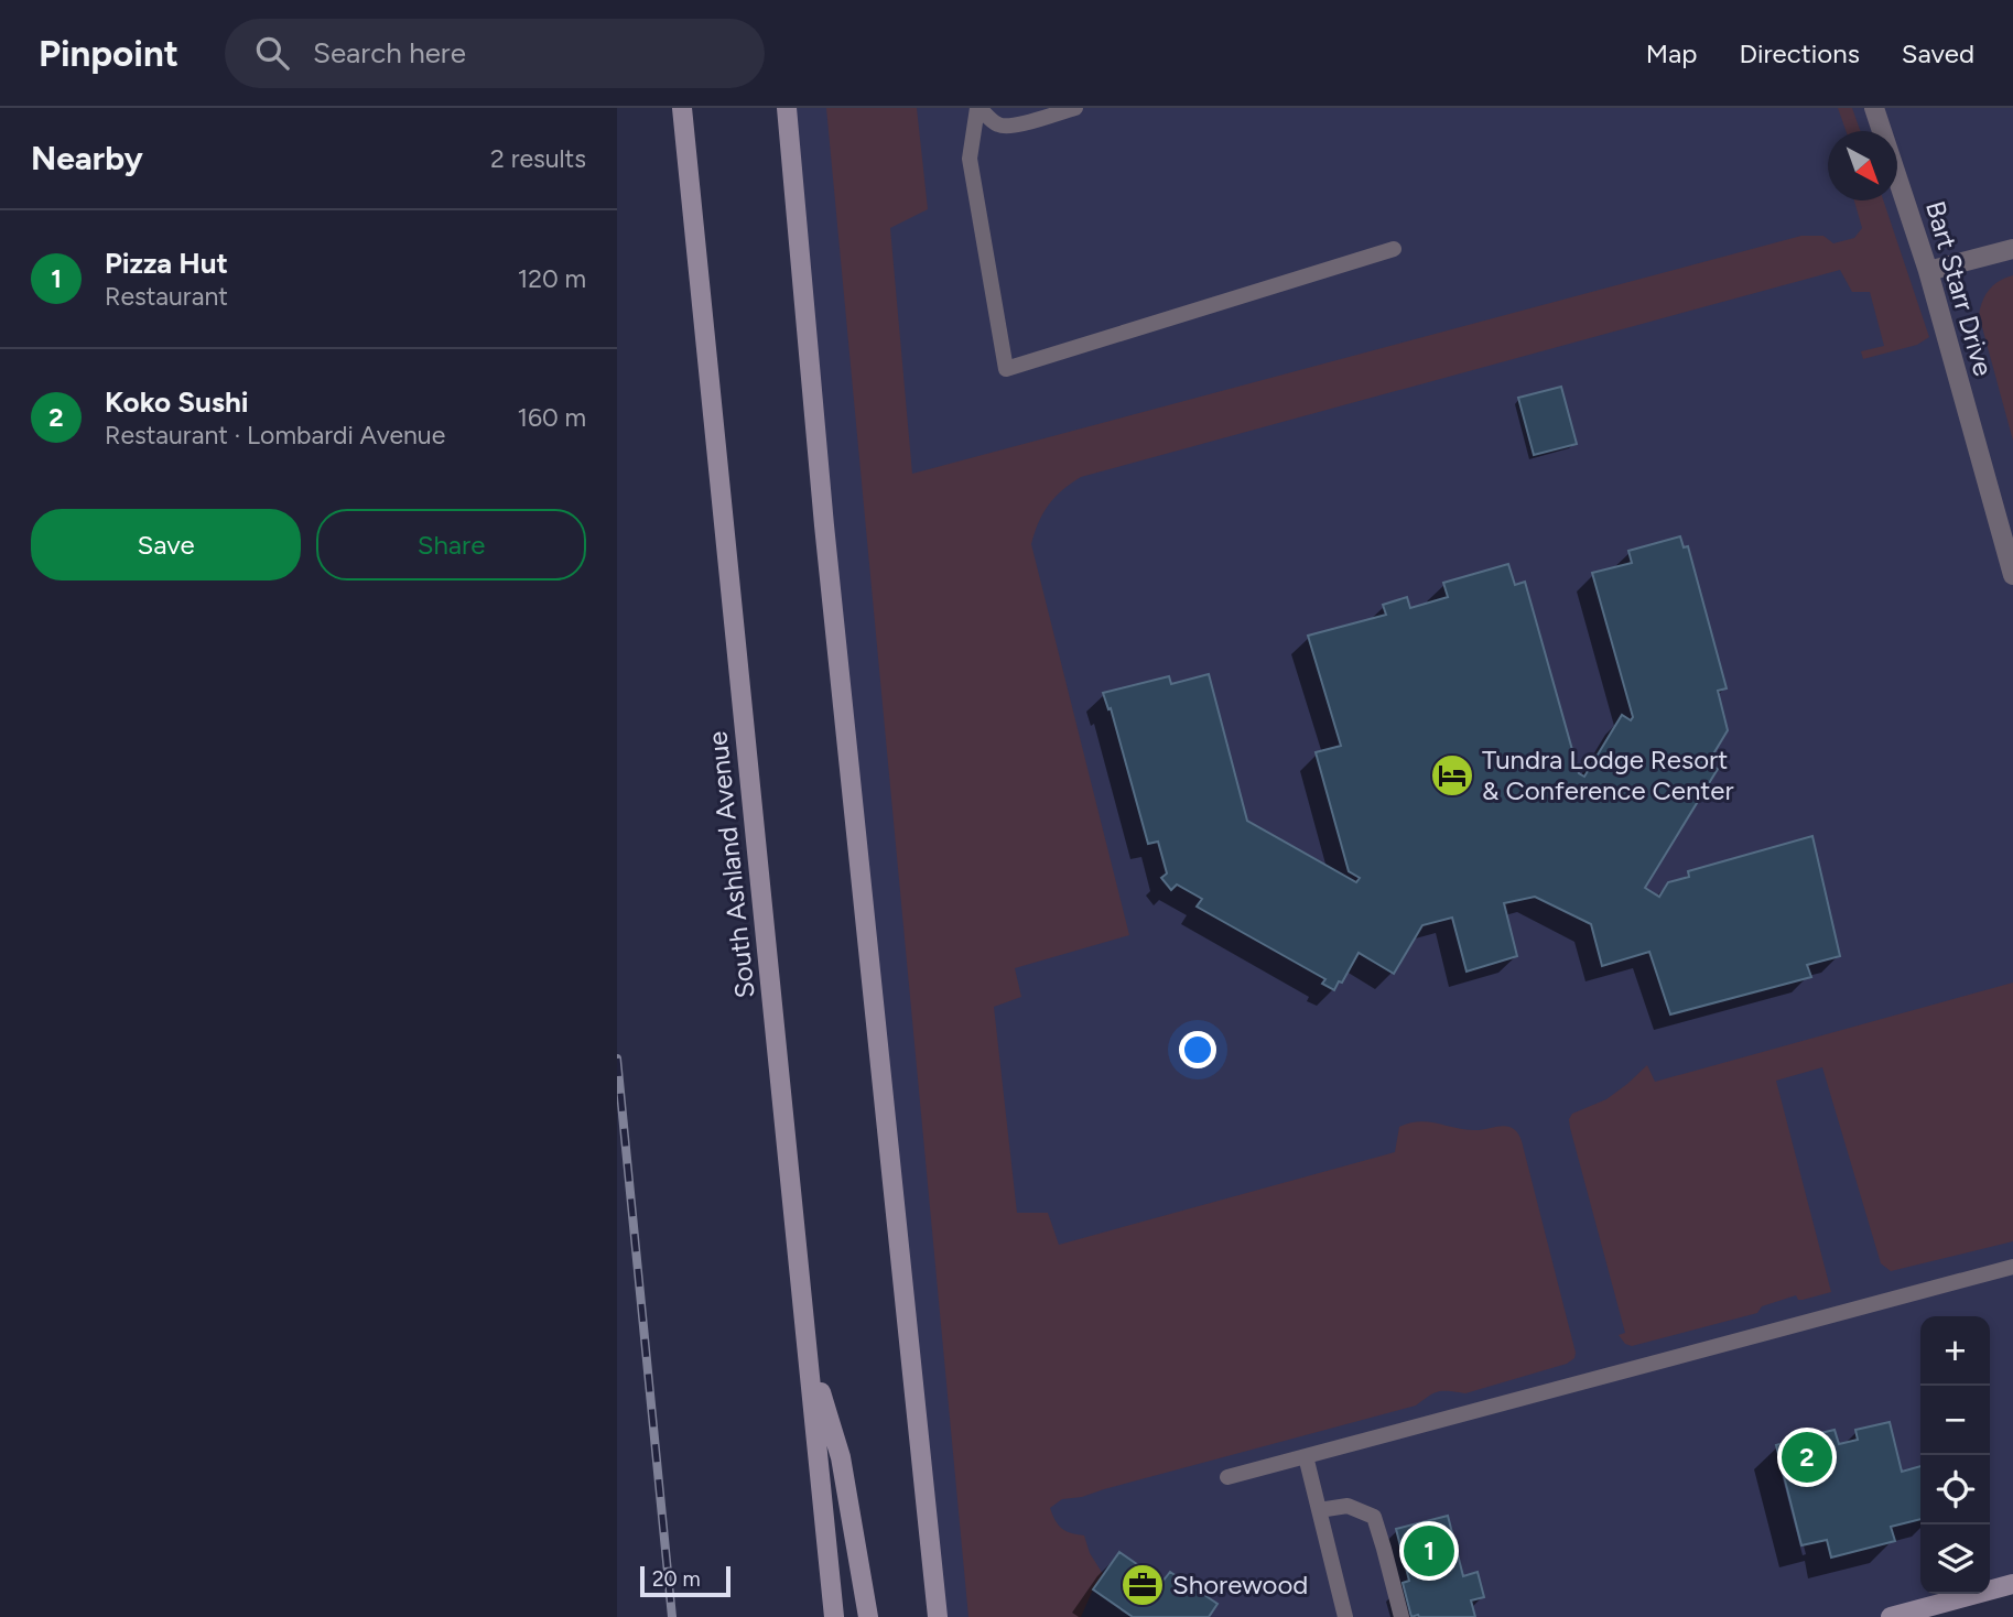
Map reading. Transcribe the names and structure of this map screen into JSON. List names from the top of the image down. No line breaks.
{"streets":{"main road":["South Ashland Avenue"],"street":["Bart Starr Drive"]},"places":{"hotel":["Tundra Lodge Resort & Conference Center"],"office":["Shorewood"]},"scale_bar":"20 m","north":"bottom right","page":{"header":"Pinpoint","search":"Search here","nav":["Map","Directions","Saved"],"heading":["Nearby","2 results"],"list":[{"mark":"1","name":"Pizza Hut","note":"Restaurant","value":"120 m"},{"mark":"2","name":"Koko Sushi","note":"Restaurant · Lombardi Avenue","value":"160 m"}],"buttons":["Save","Share"],"map_buttons":["+","−"],"pins":["2","1"],"scale":"20 m"}}
